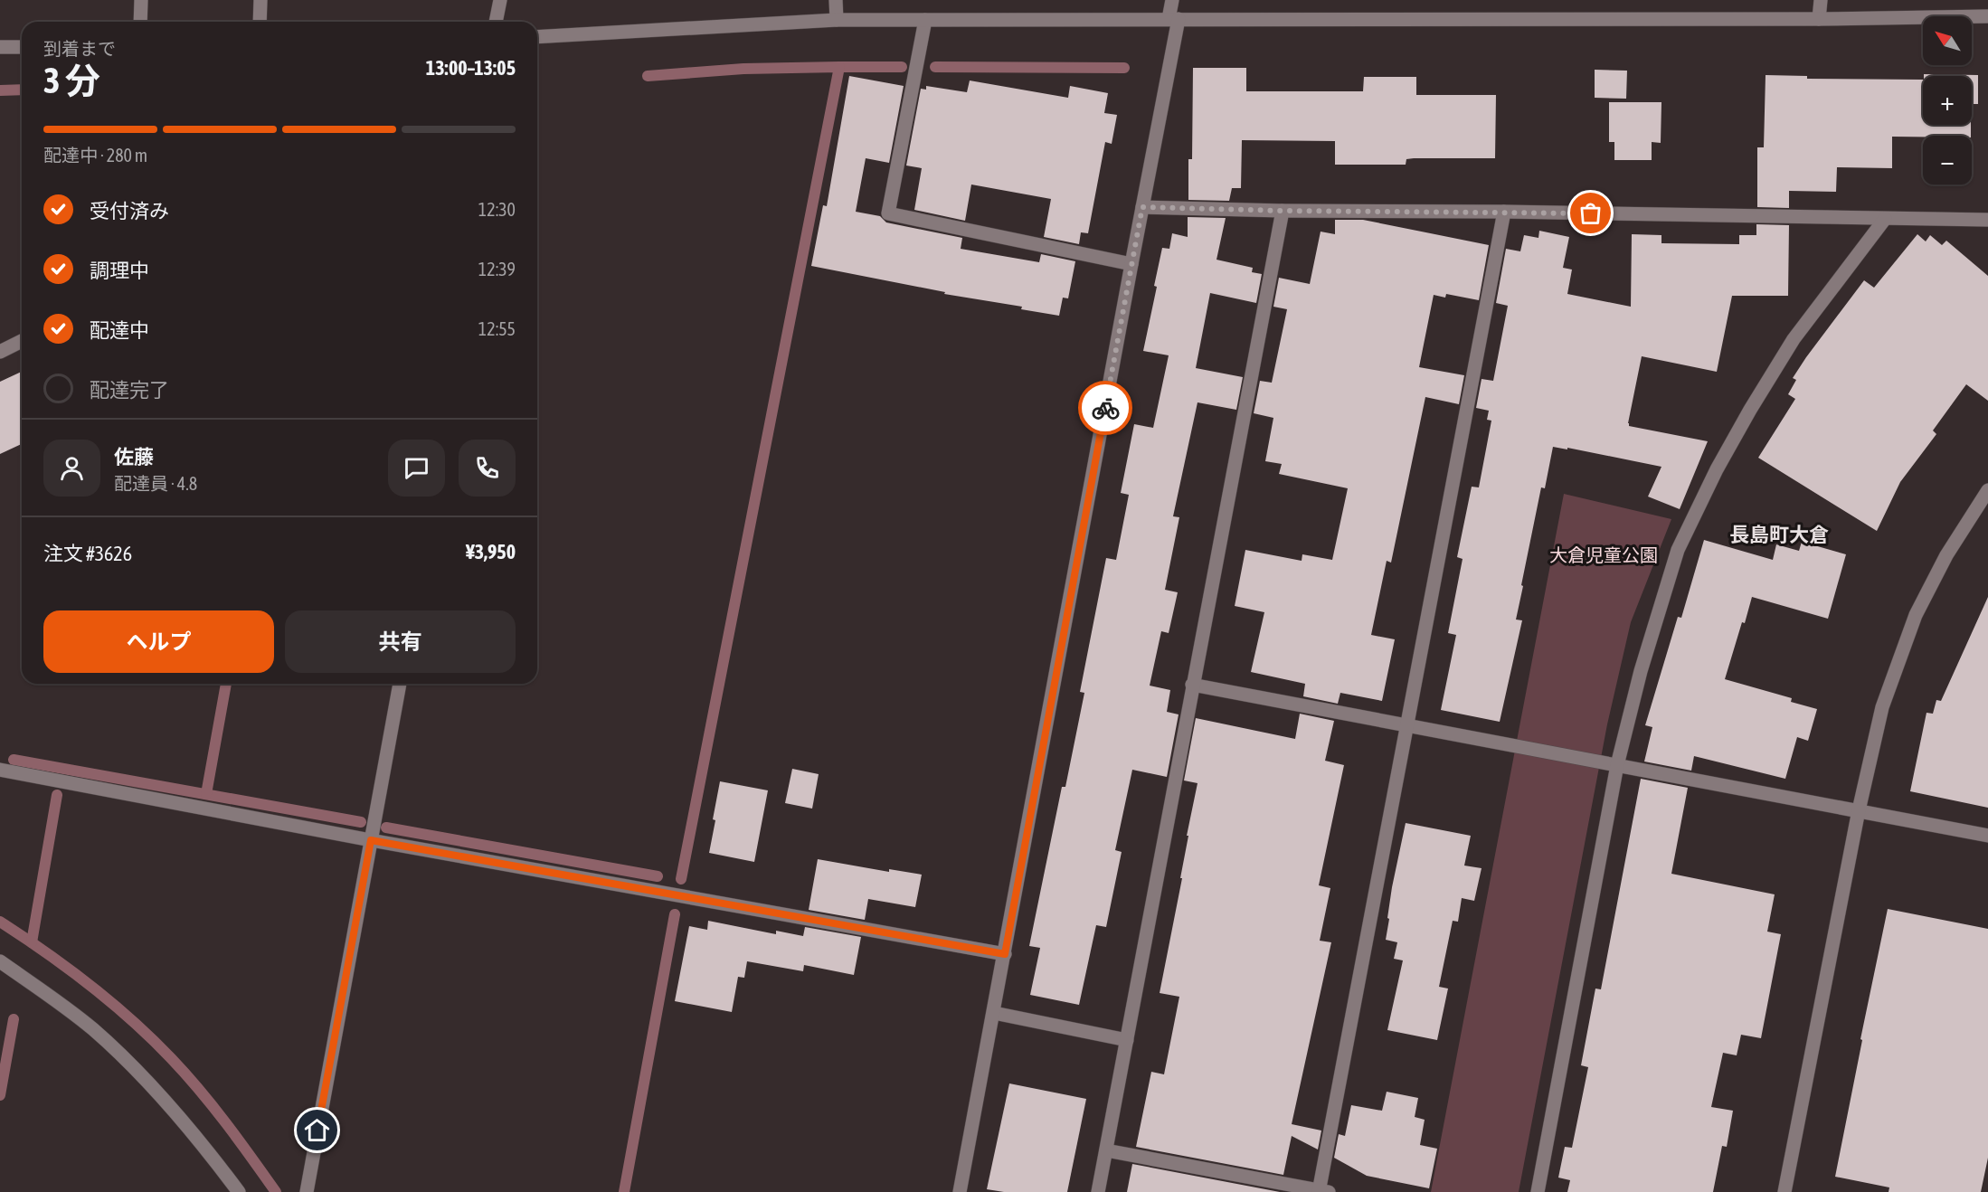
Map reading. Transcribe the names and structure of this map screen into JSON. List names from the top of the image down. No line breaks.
{"districts":["長島町大倉"],"parks":["大倉児童公園"],"north":"top left","page":{"map_buttons":["+","−"],"heading":["3 分","到着まで","13:00–13:05"],"panel":["佐藤","配達員 · 4.8","注文 #3626","¥3,950"],"bar":"配達中 · 280 m","list":[["受付済み","12:30"],["調理中","12:39"],["配達中","12:55"],"配達完了"],"buttons":["ヘルプ","共有"]}}
